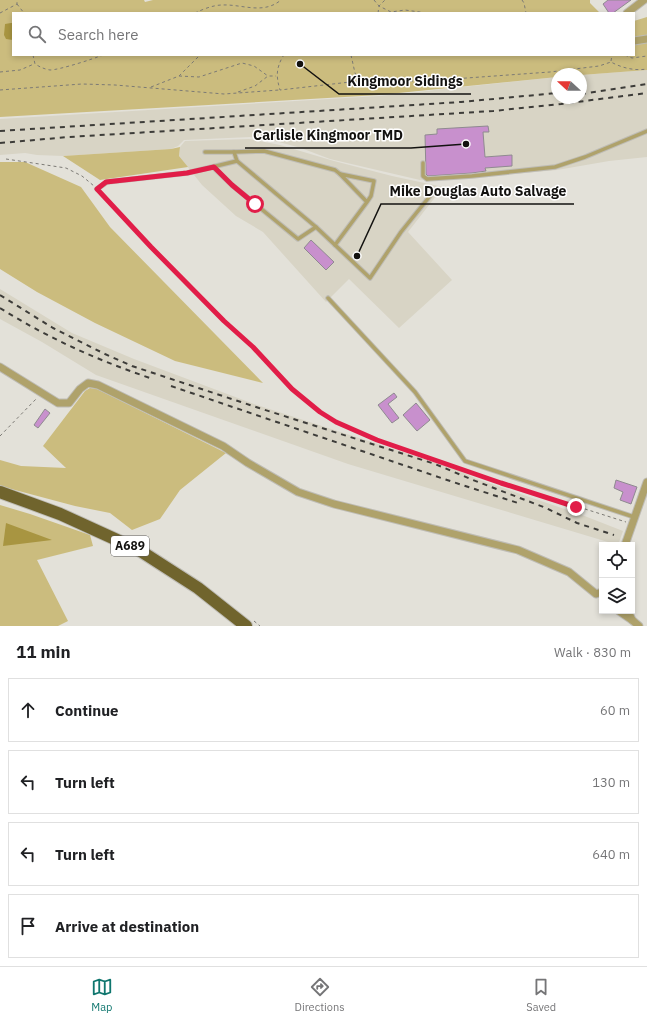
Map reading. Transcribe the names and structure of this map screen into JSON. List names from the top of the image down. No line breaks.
{"streets":{"highway":["A689"]},"places":["Kingmoor Sidings","Carlisle Kingmoor TMD","Mike Douglas Auto Salvage"],"north":"left","page":{"search":"Search here","heading":["11 min","Walk · 830 m"],"list":[["Continue","60 m"],["Turn left","130 m"],["Turn left","640 m"],"Arrive at destination"],"nav":["Map","Directions","Saved"]}}
